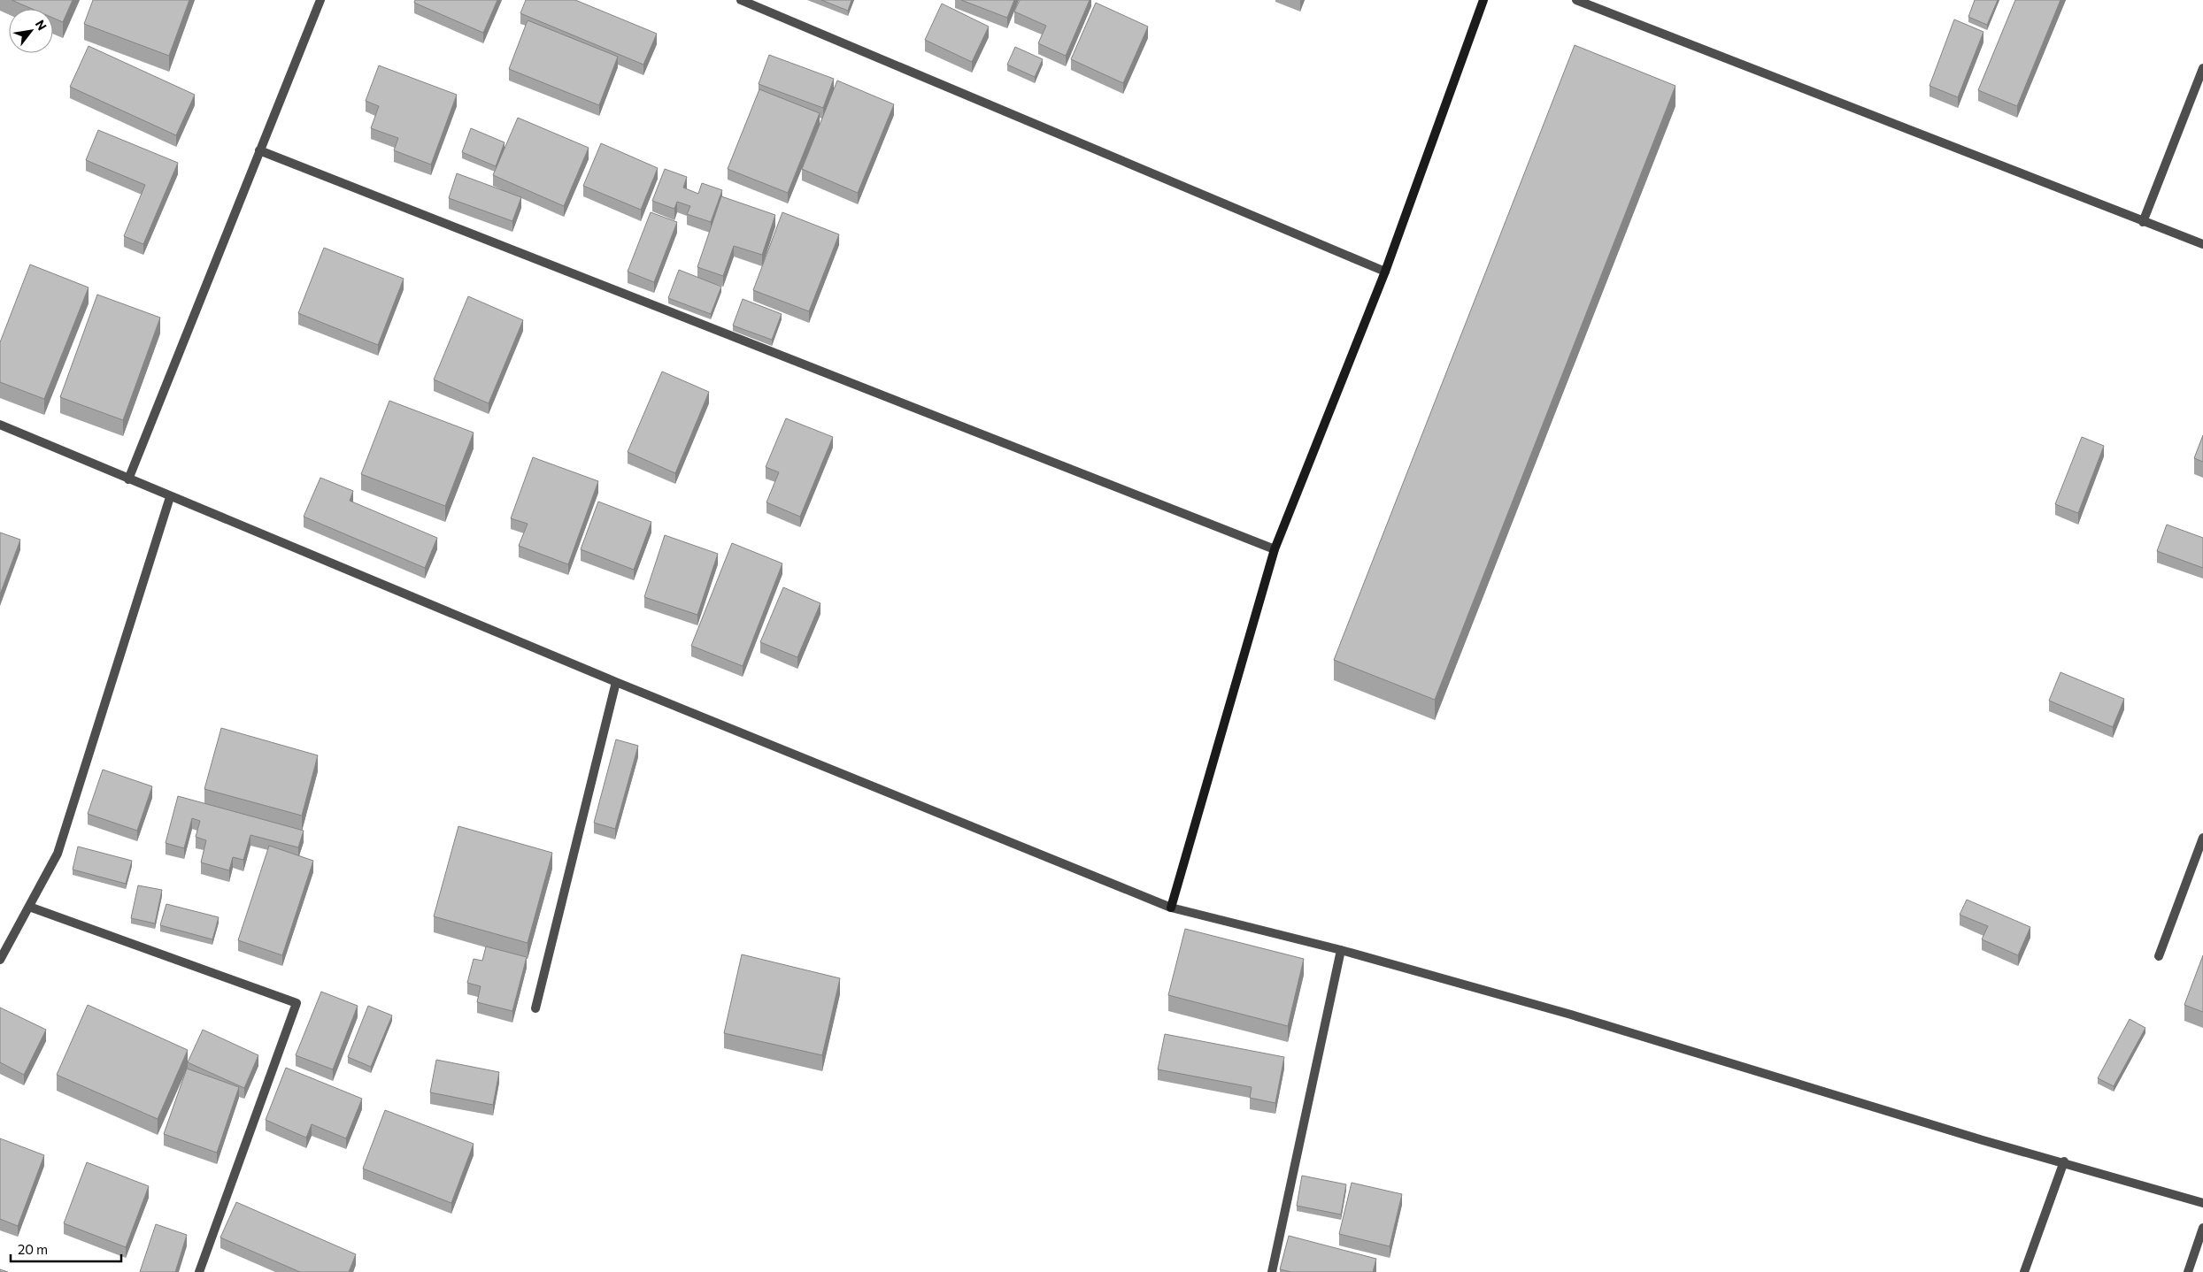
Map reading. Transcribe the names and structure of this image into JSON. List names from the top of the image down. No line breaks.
{"scale_bar":"20 m","north":"top right"}
